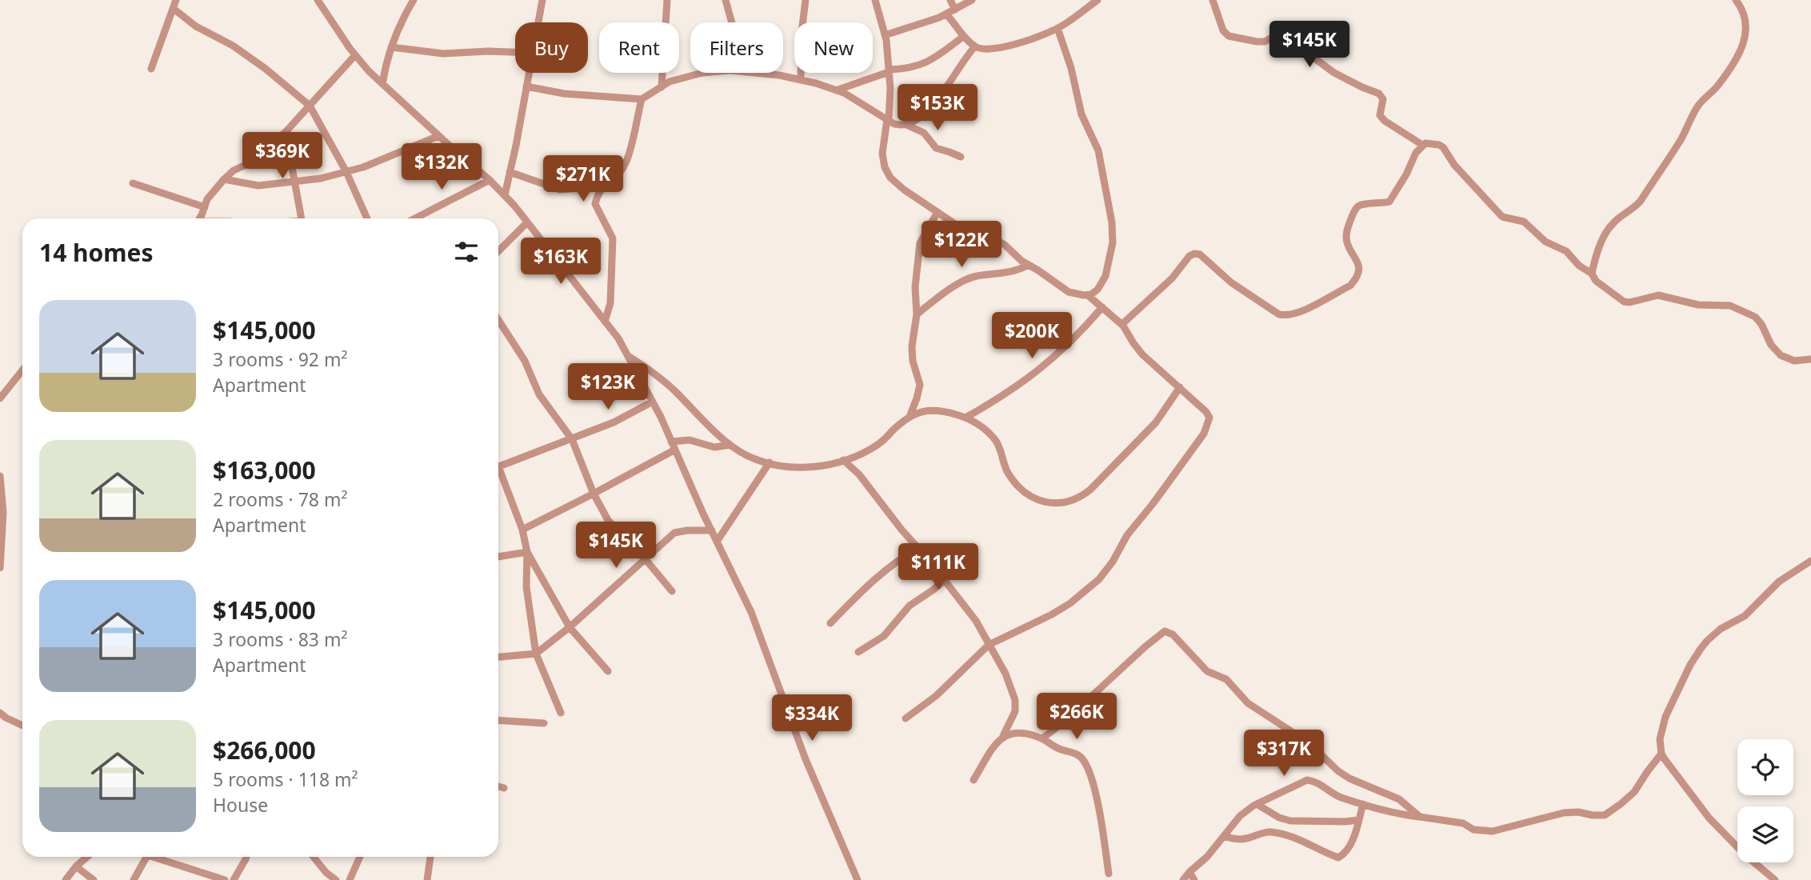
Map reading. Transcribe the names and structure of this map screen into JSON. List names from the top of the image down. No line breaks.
{"page":{"price":["$145K","$153K","$369K","$132K","$271K","$122K","$163K","$200K","$123K","$145K","$111K","$266K","$334K","$317K"],"chip":["Buy","Rent","Filters","New"],"heading":"14 homes","list":[{"name":"$145,000","note":"3 rooms · 92 m² · Apartment"},{"name":"$163,000","note":"2 rooms · 78 m² · Apartment"},{"name":"$145,000","note":"3 rooms · 83 m² · Apartment"},{"name":"$266,000","note":"5 rooms · 118 m² · House"}]}}
